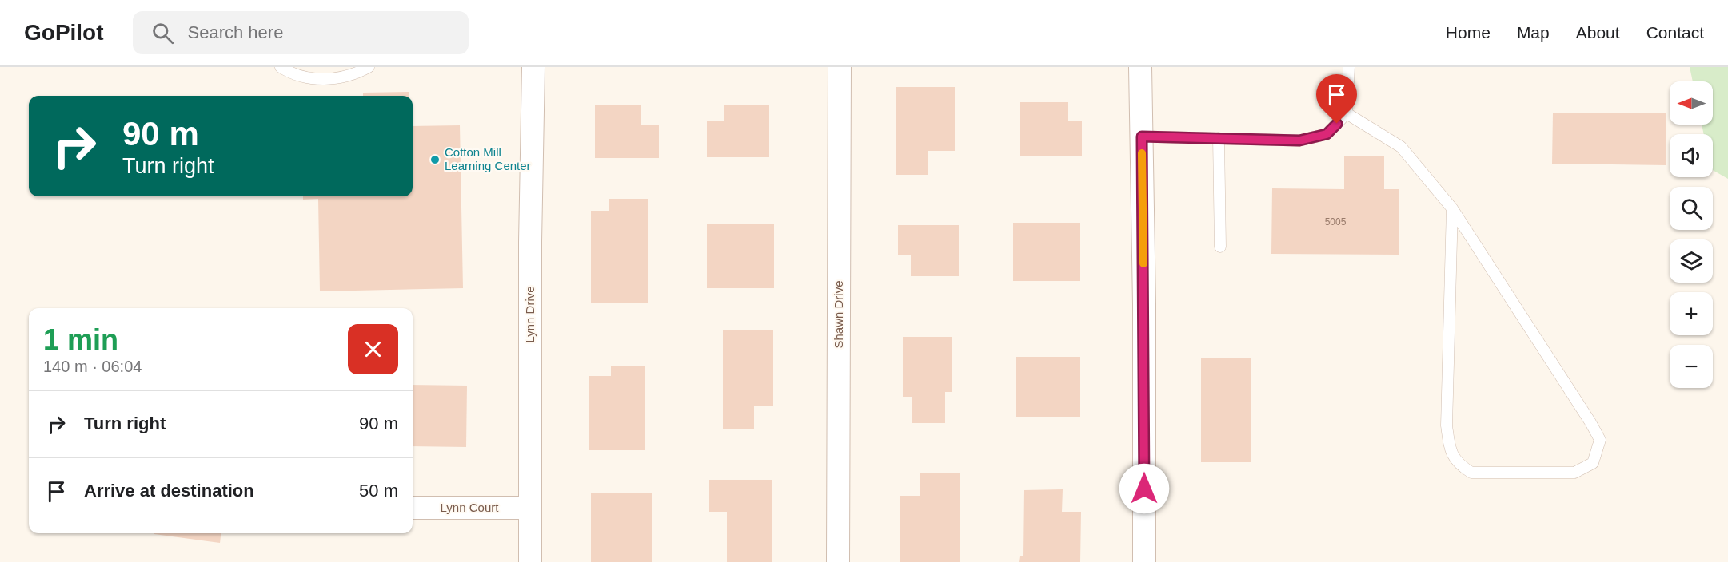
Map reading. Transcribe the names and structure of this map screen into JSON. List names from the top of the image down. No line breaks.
{"streets":{"street":["Lynn Drive","Shawn Drive","Lynn Court"]},"crossings":[["Lynn Drive","Lynn Court"]],"places":["Cotton Mill Learning Center"],"house_numbers":["5005"],"north":"left","page":{"header":"GoPilot","search":"Search here","nav":["Home","Map","About","Contact"],"map_buttons":["+","−"],"turn":["90 m","Turn right"],"heading":["1 min","140 m · 06:04"],"list":[{"name":"Turn right","value":"90 m"},{"name":"Arrive at destination","value":"50 m"}]}}
